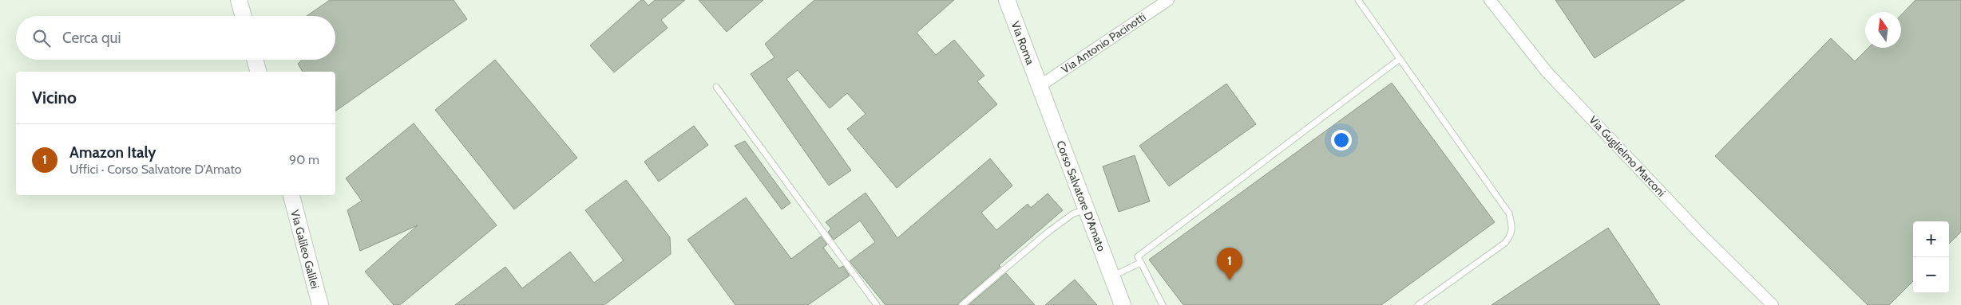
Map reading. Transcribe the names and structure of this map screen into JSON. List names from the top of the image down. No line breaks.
{"streets":{"street":["Via Roma","Via Antonio Pacinotti","Via Guglielmo Marconi","Corso Salvatore D'Amato","Via Galileo Galilei"]},"crossings":[["Via Roma","Via Antonio Pacinotti"],["Via Roma","Corso Salvatore D'Amato"],["Via Antonio Pacinotti","Corso Salvatore D'Amato"]],"north":"top","page":{"search":"Cerca qui","heading":"Vicino","list":[{"mark":"1","name":"Amazon Italy","note":"Uffici · Corso Salvatore D'Amato","value":"90 m"}],"map_buttons":["+","−"],"pins":"1"}}
